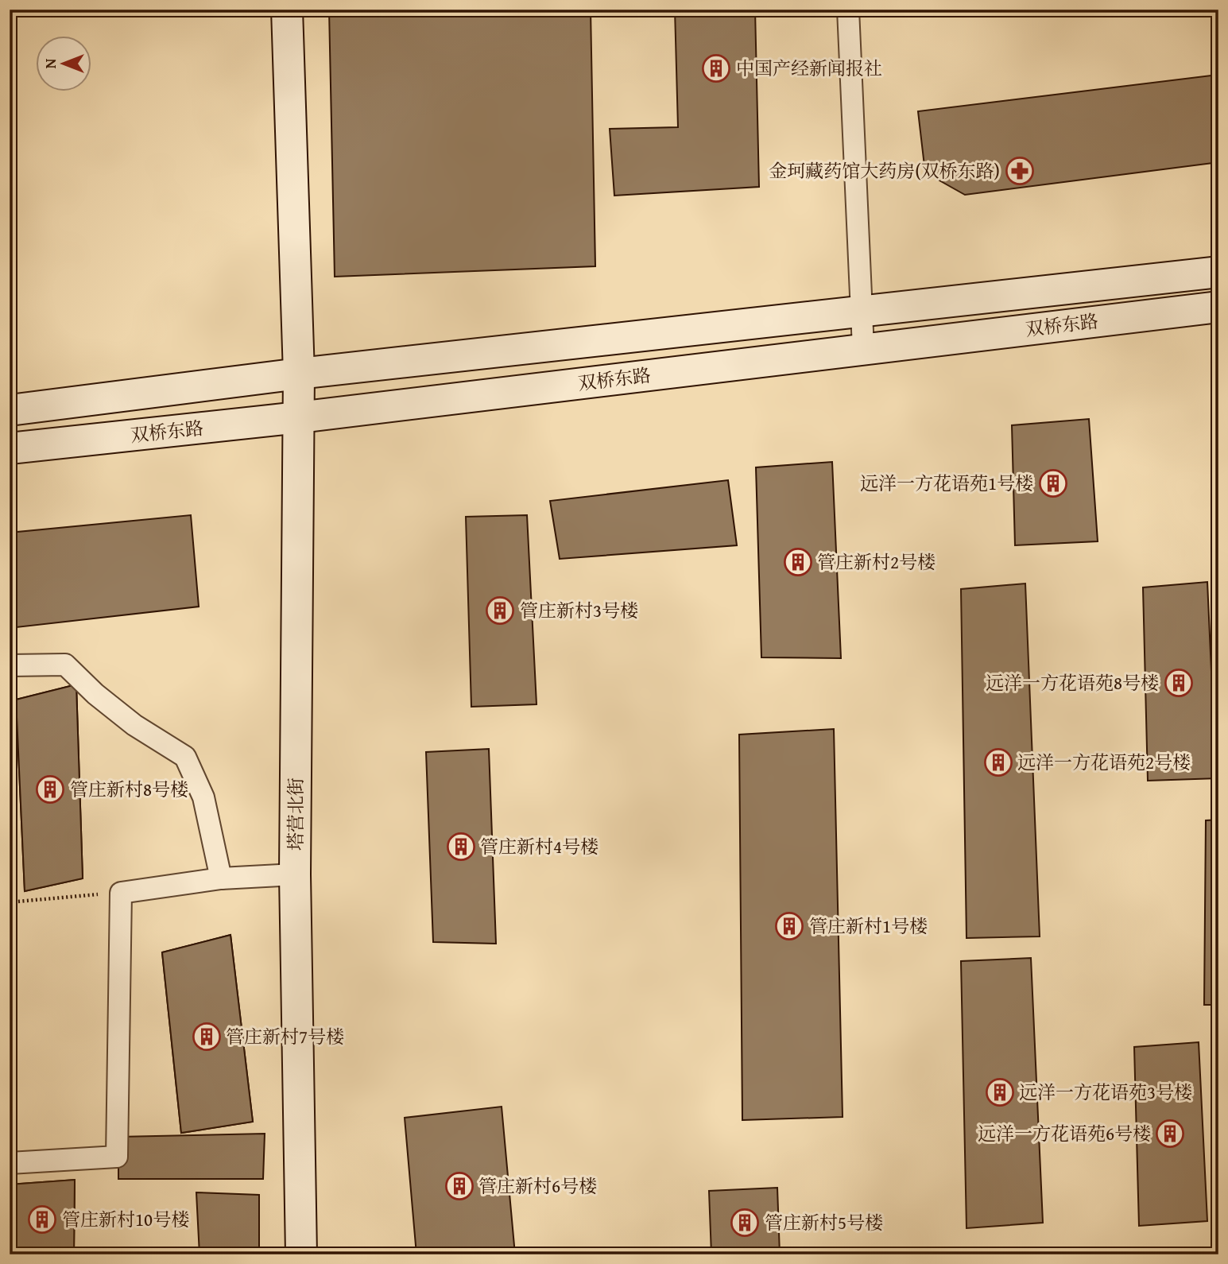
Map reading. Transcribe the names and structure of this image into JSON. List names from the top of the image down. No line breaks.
{"streets":{"street":["双桥东路","塔营北街"]},"crossings":[["双桥东路","塔营北街"]],"places":{"building":["中国产经新闻报社","远洋一方花语苑1号楼","管庄新村2号楼","管庄新村3号楼","远洋一方花语苑8号楼","远洋一方花语苑2号楼","管庄新村8号楼","管庄新村4号楼","管庄新村1号楼","管庄新村7号楼","远洋一方花语苑3号楼","远洋一方花语苑6号楼","管庄新村6号楼","管庄新村10号楼","管庄新村5号楼"],"pharmacy":["金珂藏药馆大药房(双桥东路)"]},"north":"left"}
